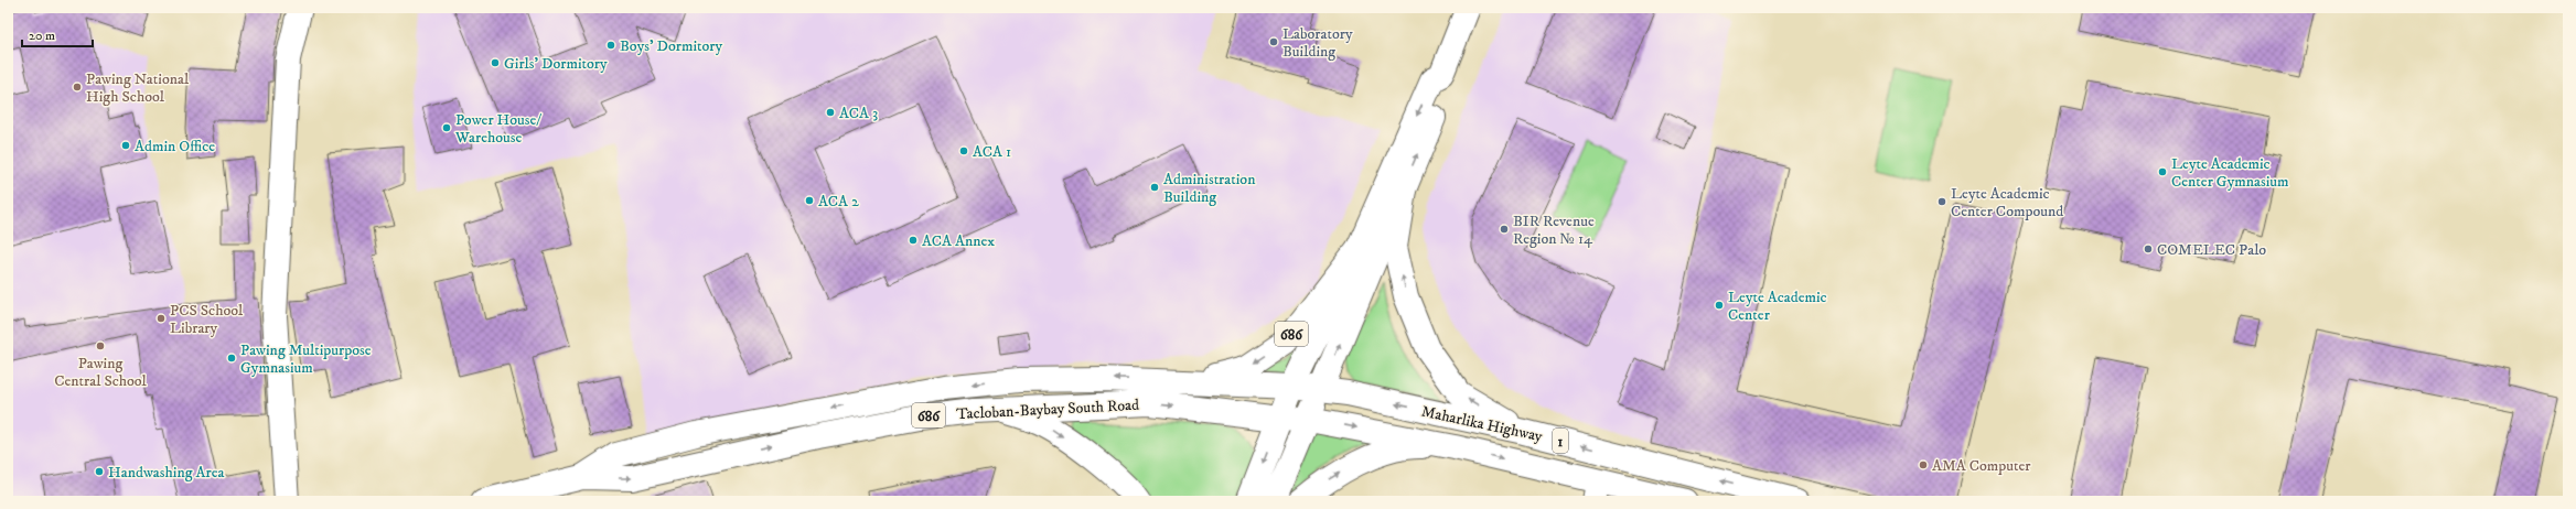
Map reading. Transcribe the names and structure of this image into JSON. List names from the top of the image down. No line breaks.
{"streets":{"main road":["686","Tacloban-Baybay South Road","Maharlika Highway","1"]},"crossings":[["686","Tacloban-Baybay South Road"],["686","Maharlika Highway"],["Tacloban-Baybay South Road","Maharlika Highway"],["Maharlika Highway","1"]],"places":["Laboratory Building","Boys' Dormitory","Girls' Dormitory","Pawing National High School","ACA 3","Power House/ Warehouse","Admin Office","ACA 1","Leyte Academic Center Gymnasium","Administration Building","ACA 2","Leyte Academic Center Compound","BIR Revenue Region № 14","ACA Annex","COMELEC Palo","Leyte Academic Center","PCS School Library","Pawing Central School","Pawing Multipurpose Gymnasium","AMA Computer","Handwashing Area"],"scale_bar":"20 m"}
